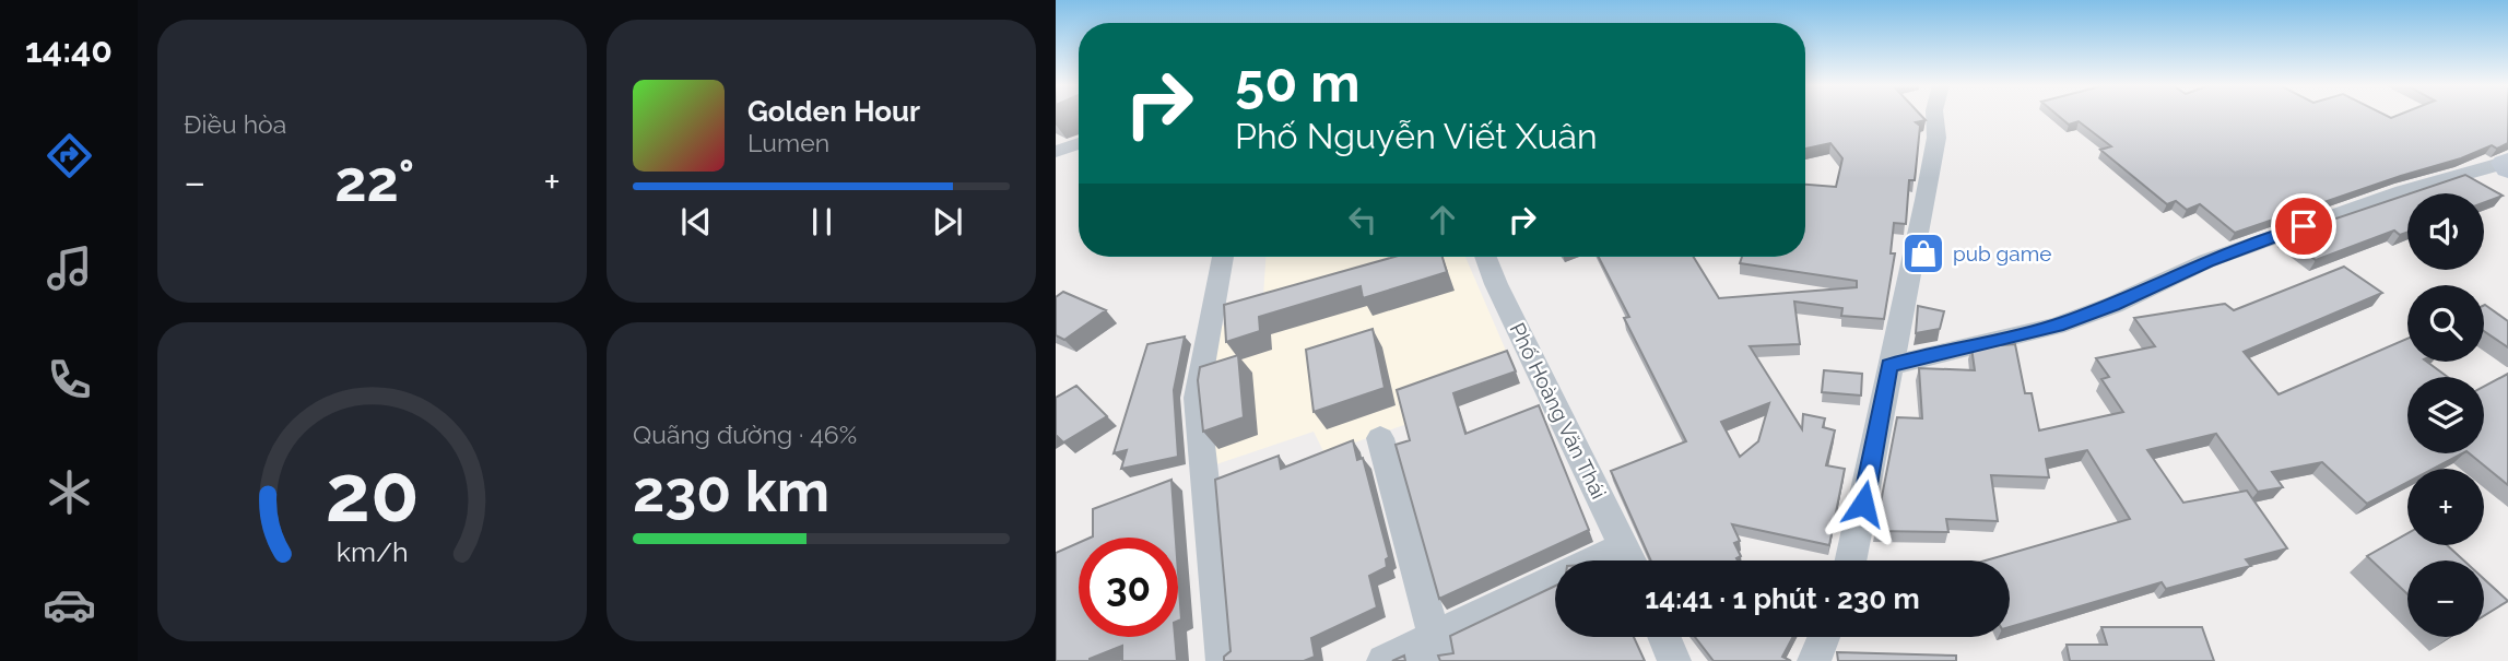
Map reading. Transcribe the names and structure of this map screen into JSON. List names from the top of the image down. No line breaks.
{"streets":{"street":["Phố Hoàng Văn Thái"]},"places":{"shop":["pub game"]},"page":{"tabs":"14:40","tile":["Điều hòa",["Quãng đường · 46%","230 km"]],"turn":["50 m","Phố Nguyễn Viết Xuân"],"song":["Golden Hour","Lumen"],"heat":["−","22°","+"],"map_buttons":["+","−"],"limit":"30","trip":"14:41 · 1 phút · 230 m","gauge":["20","km/h"]}}
